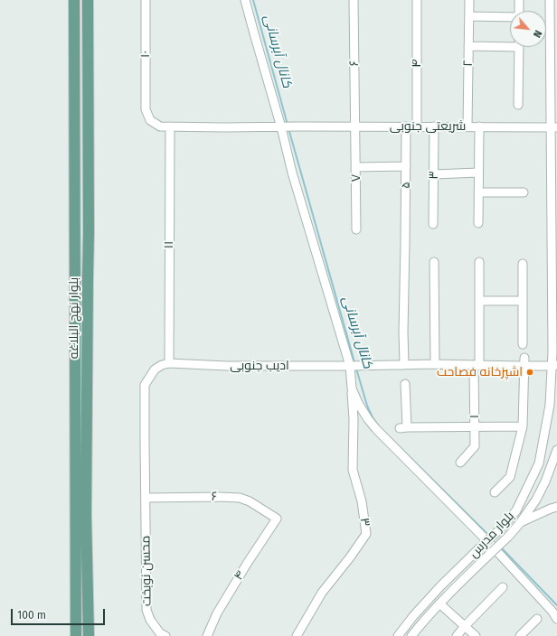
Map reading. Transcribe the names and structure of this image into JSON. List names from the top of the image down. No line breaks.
{"streets":{"main road":["بلوار نهج البلاغه"],"street":["۱۰","۶","۴","۲","شریعتی جنوبی","۳","۷","۵","۱۱","ادیب جنوبی","۱","بلوار مدرس","محسن نوبخت"]},"crossings":[["۱۰","شریعتی جنوبی"],["۶","۴"],["۶","شریعتی جنوبی"],["۶","۷"],["۶","محسن نوبخت"],["۴","شریعتی جنوبی"],["۲","شریعتی جنوبی"],["شریعتی جنوبی","۳"],["شریعتی جنوبی","۷"],["شریعتی جنوبی","۵"],["شریعتی جنوبی","۱۱"],["شریعتی جنوبی","بلوار مدرس"],["۳","ادیب جنوبی"],["۵","ادیب جنوبی"],["۱۱","ادیب جنوبی"],["۱۱","محسن نوبخت"],["ادیب جنوبی","محسن نوبخت"]],"water":["کانال آبرسانی"],"places":["اشپزخانه فصاحت"],"scale_bar":"100 m","north":"bottom right"}
